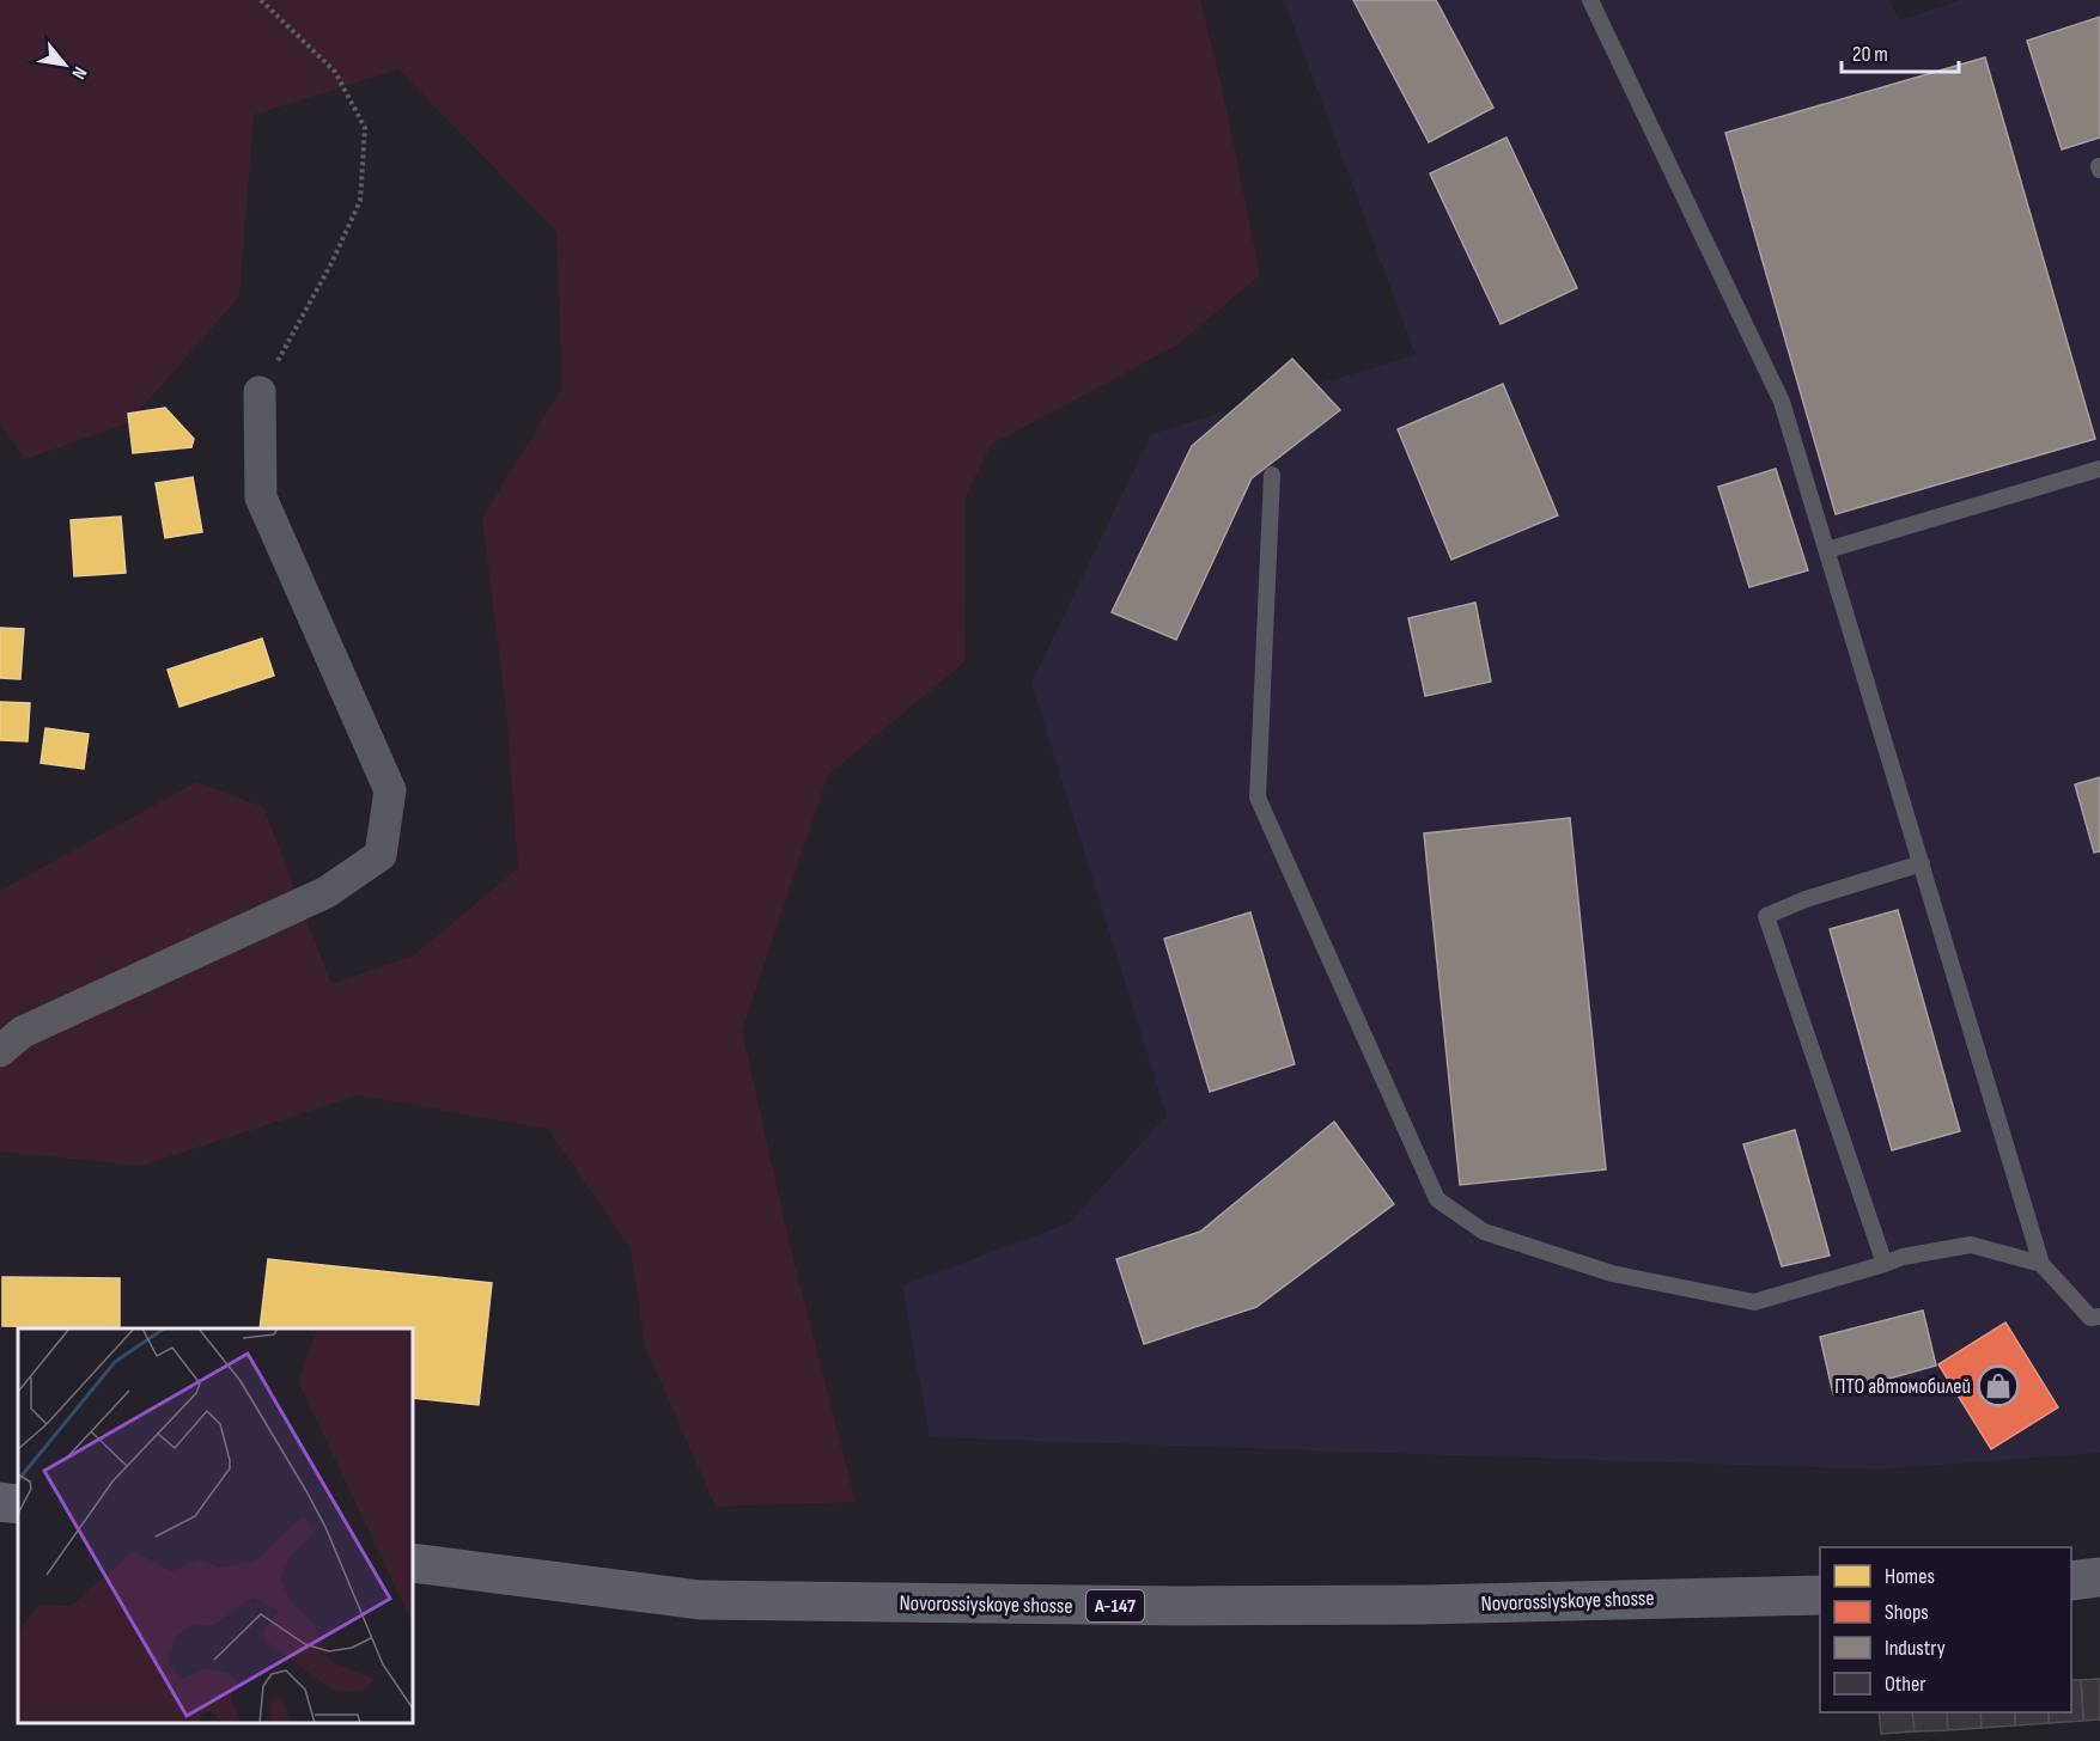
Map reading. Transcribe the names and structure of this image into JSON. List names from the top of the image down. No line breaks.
{"streets":{"highway":["Novorossiyskoye shosse","А-147"]},"places":{"shop":["ПТО автомобилей"]},"legend":["Homes","Shops","Industry","Other"],"scale_bar":"20 m","north":"bottom right"}
